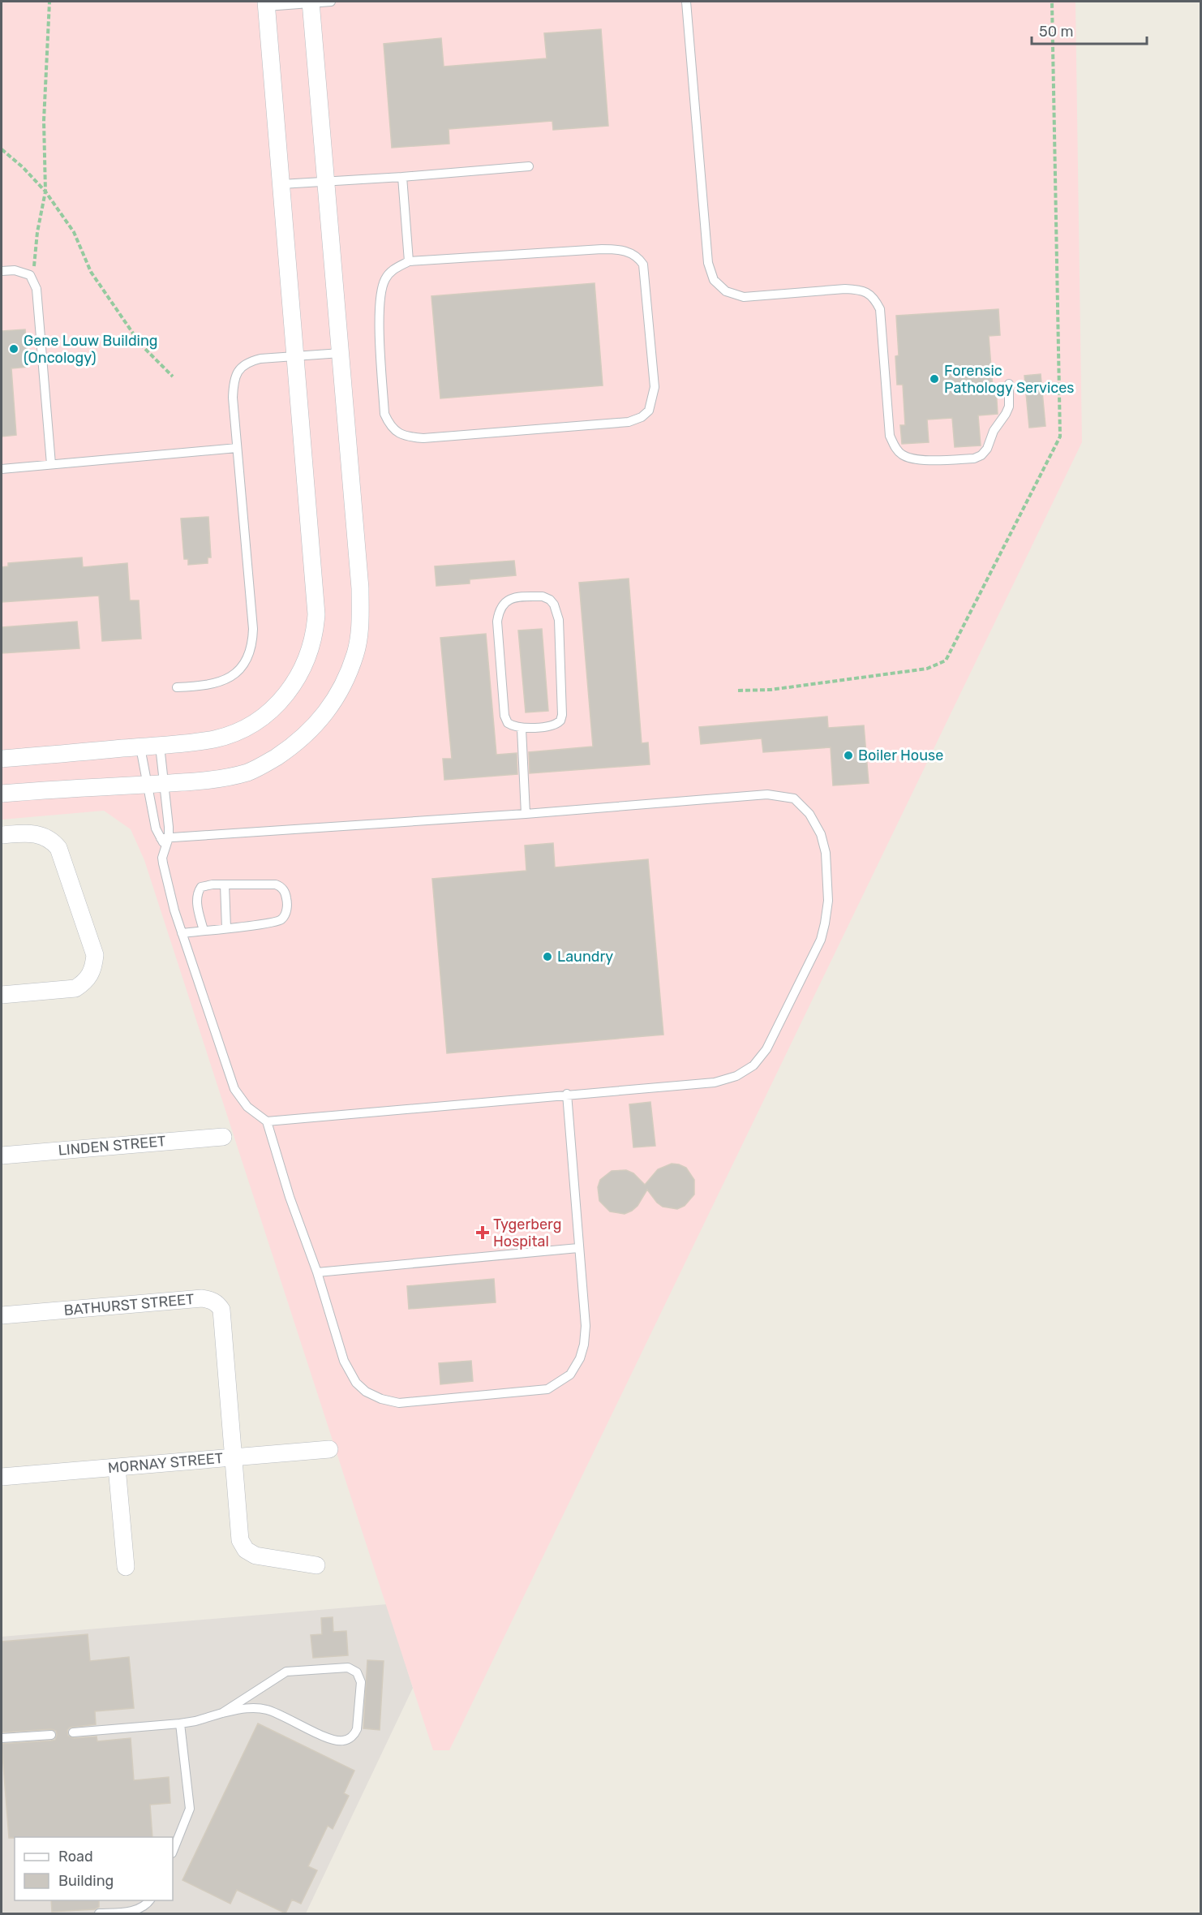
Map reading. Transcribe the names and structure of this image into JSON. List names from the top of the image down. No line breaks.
{"streets":{"street":["LINDEN STREET","BATHURST STREET","MORNAY STREET"]},"crossings":[["BATHURST STREET","MORNAY STREET"]],"places":{"other":["Gene Louw Building (Oncology)","Forensic Pathology Services","Boiler House","Laundry"],"health":["Tygerberg Hospital"]},"legend":["Road","Building"],"scale_bar":"50 m"}
